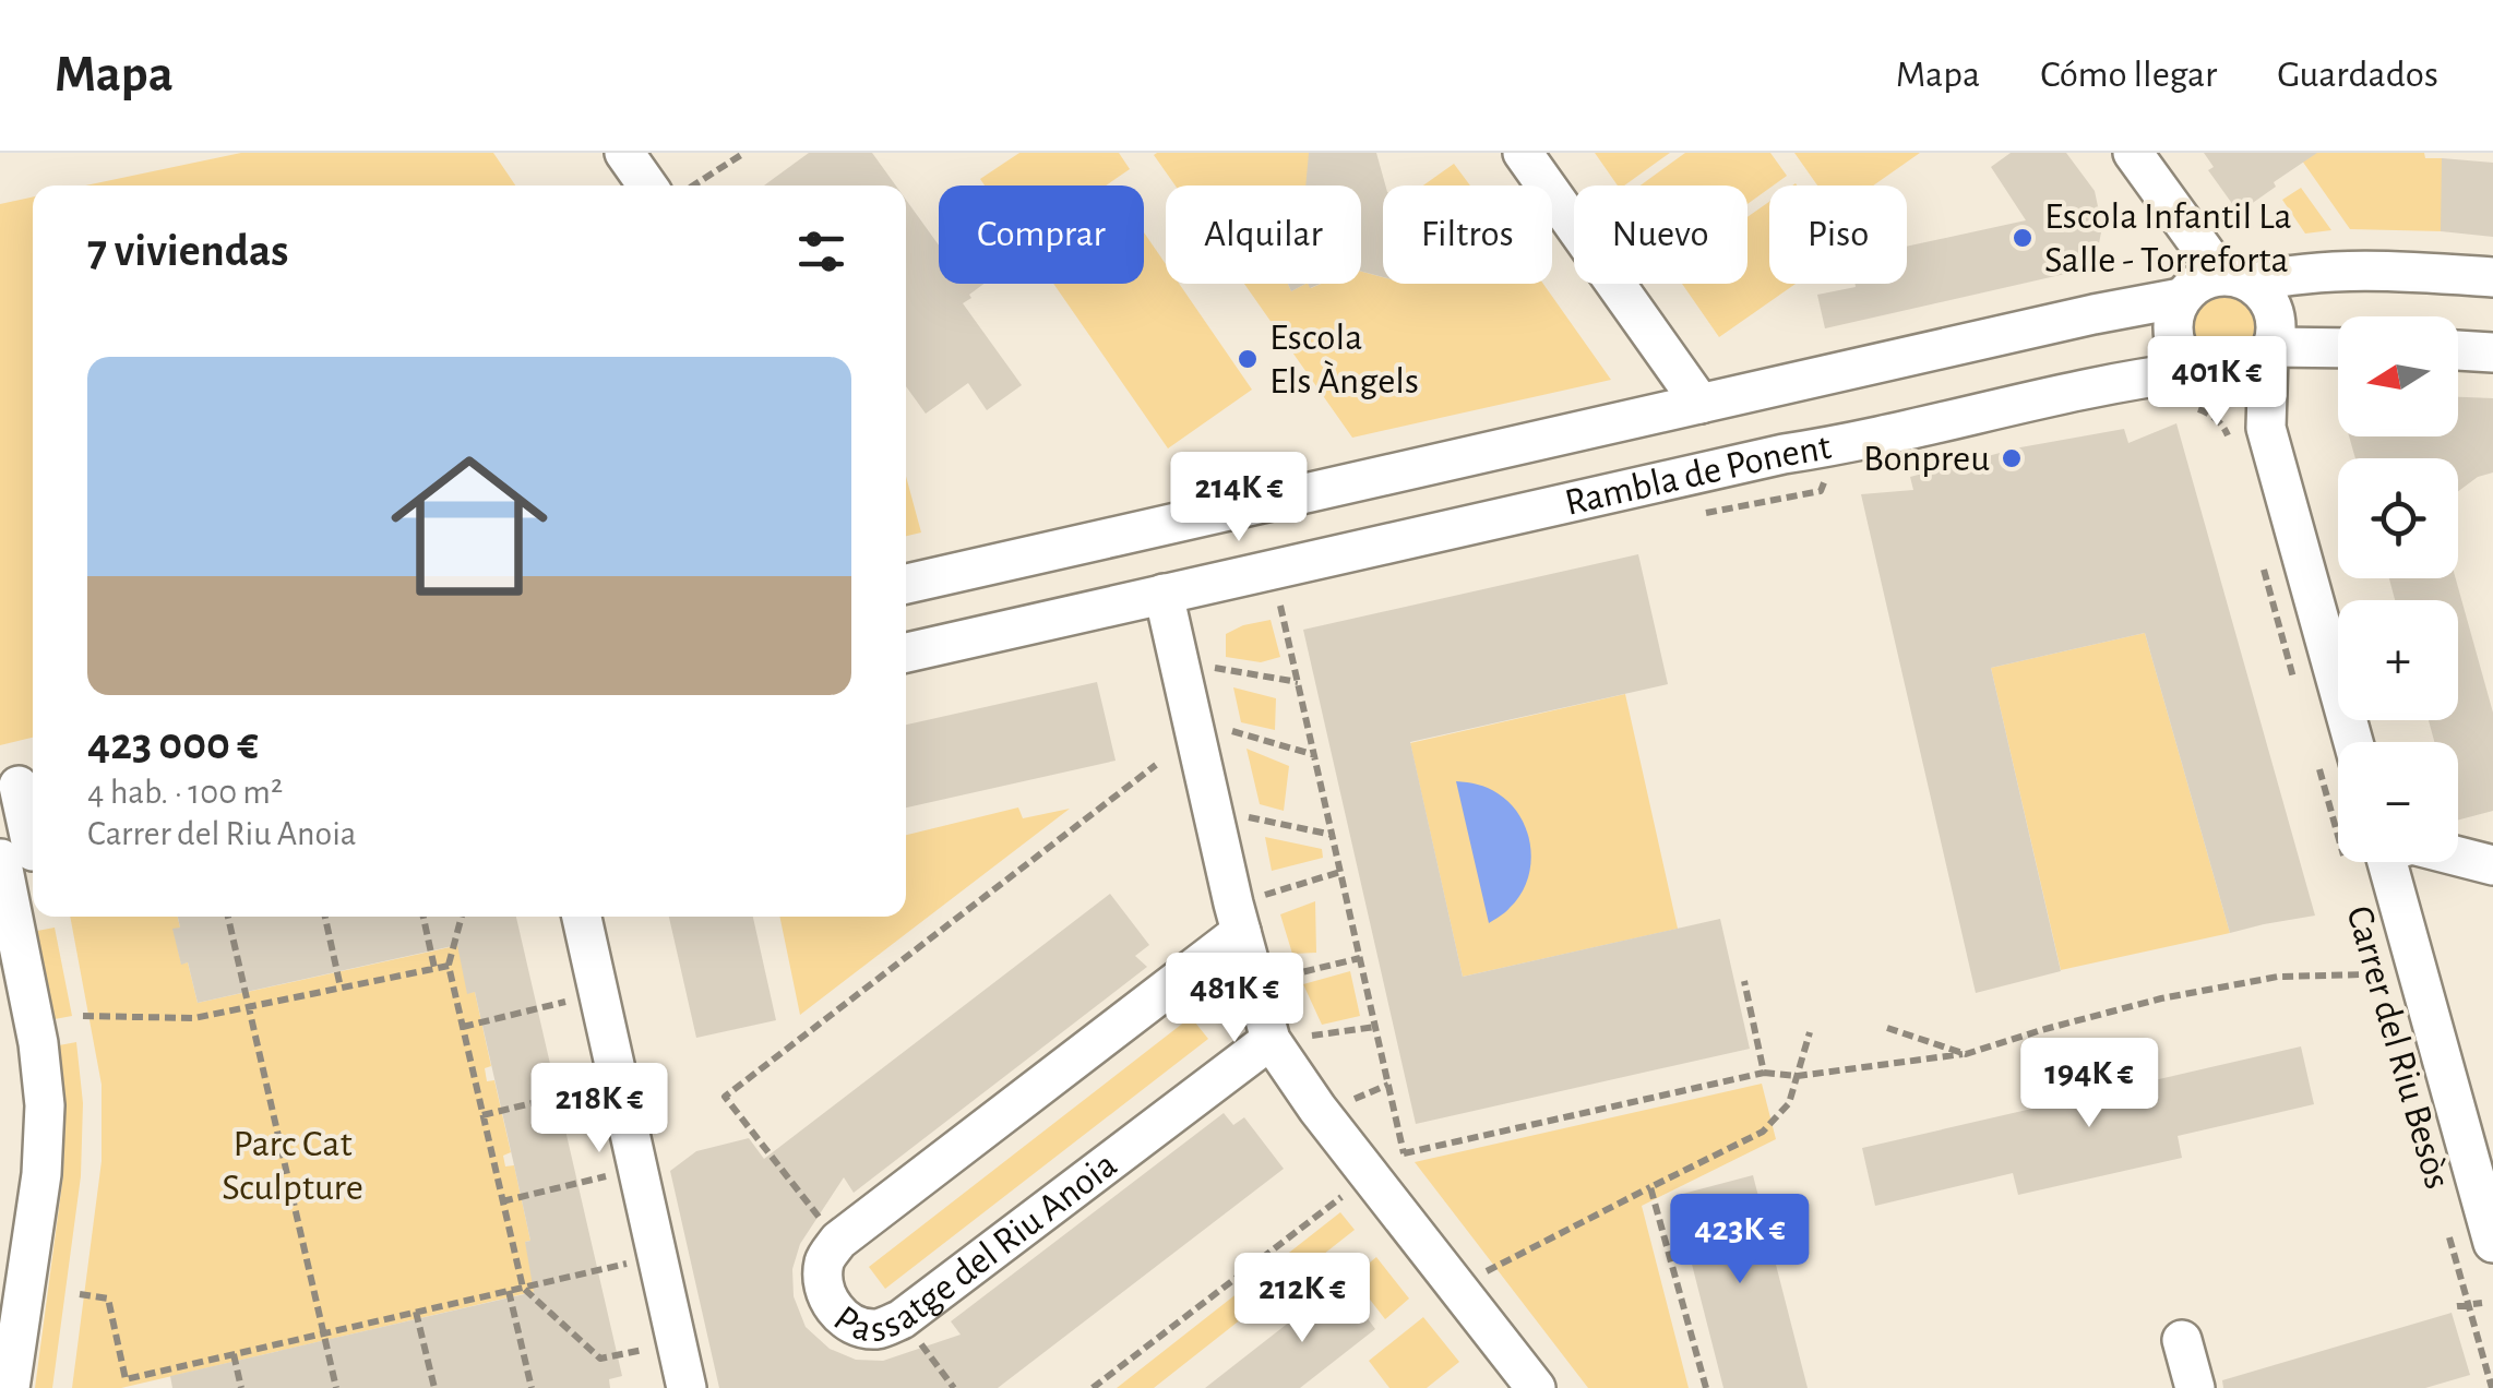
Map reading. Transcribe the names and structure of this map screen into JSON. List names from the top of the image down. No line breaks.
{"streets":{"street":["Rambla de Ponent","Carrer del Riu Besòs","Passatge del Riu Anoia"]},"parks":["Parc Cat Sculpture"],"places":["Escola Infantil La Salle - Torreforta","Escola Els Àngels","Bonpreu"],"north":"left","page":{"header":"Mapa","nav":["Mapa","Cómo llegar","Guardados"],"chip":["Comprar","Alquilar","Filtros","Nuevo","Piso"],"heading":"7 viviendas","map_buttons":["+","−"],"list":[{"name":"423 000 €","note":"4 hab. · 100 m² · Carrer del Riu Anoia"}],"price":["401K €","214K €","481K €","194K €","218K €","423K €","212K €"]}}
